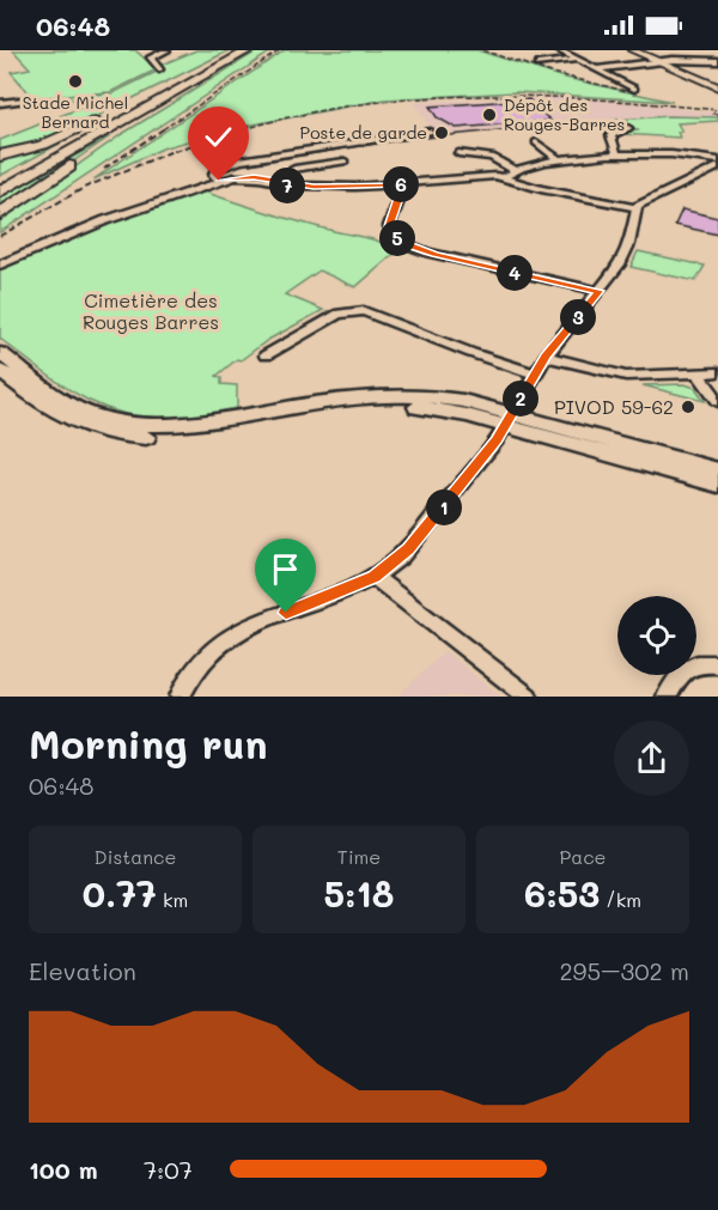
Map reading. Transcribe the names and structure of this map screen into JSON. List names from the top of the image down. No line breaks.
{"parks":["Cimetière des Rouges Barres"],"places":["Stade Michel Bernard","Dépôt des Rouges-Barres","Poste de garde","PIVOD 59-62"],"page":{"status":"06:48","pins":["6","7","5","4","3","2","1"],"heading":["Morning run","06:48"],"stats":[["Distance","0.77 km"],["Time","5:18"],["Pace","6:53 /km"]],"chart":["Elevation","295–302 m"],"list":[{"name":"100 m","note":"7:07"}]}}
